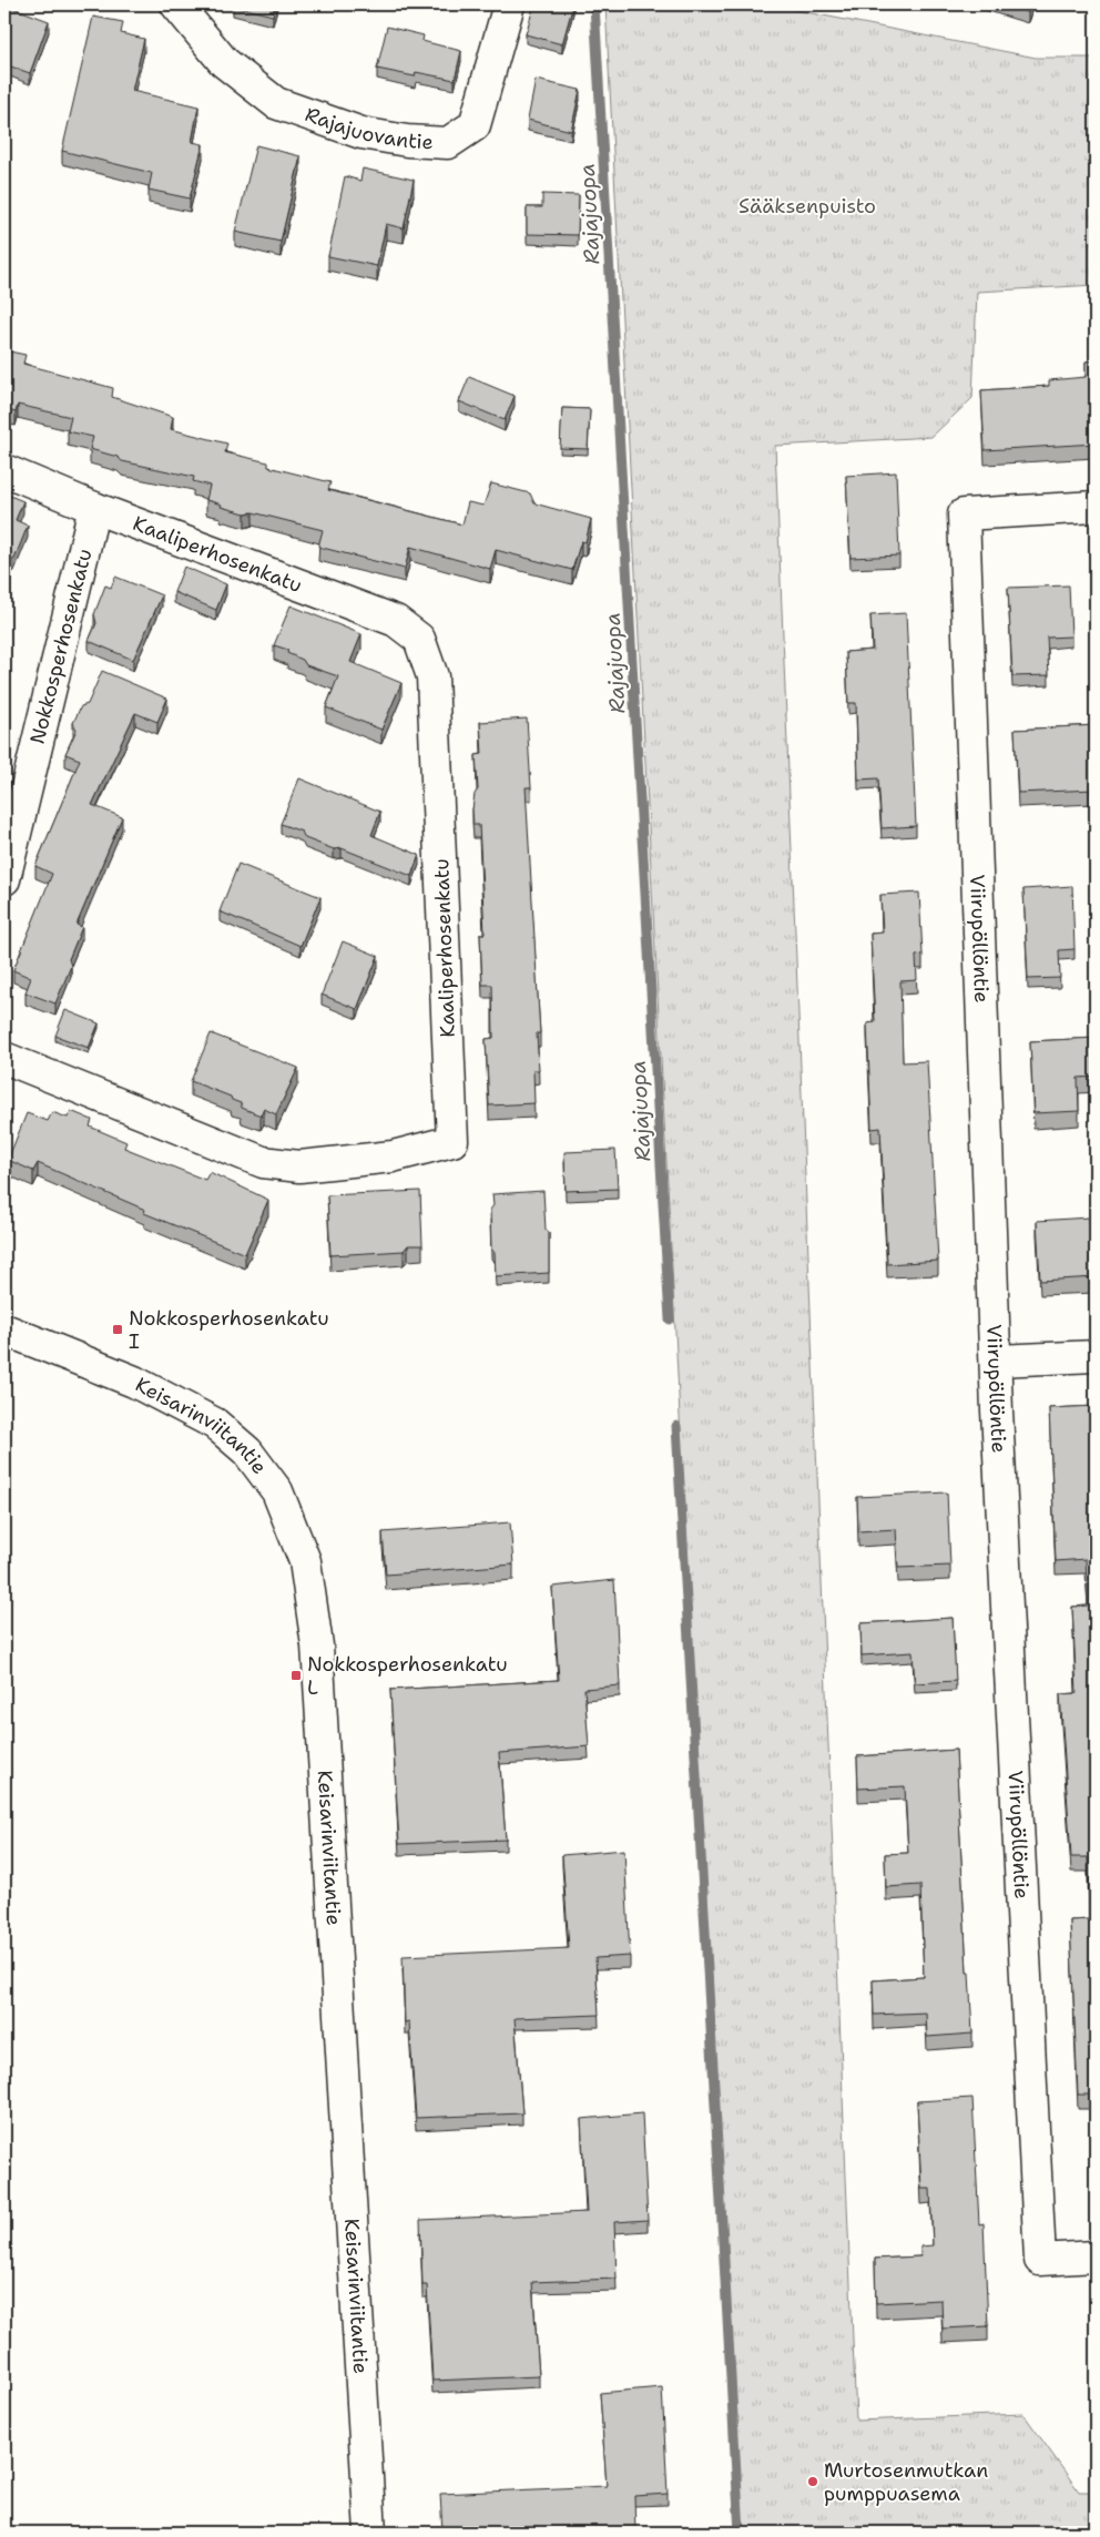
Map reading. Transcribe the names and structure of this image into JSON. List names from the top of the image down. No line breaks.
{"streets":{"street":["Rajajuovantie","Kaaliperhosenkatu","Nokkosperhosenkatu","Viirupöllöntie","Keisarinviitantie"]},"crossings":[["Kaaliperhosenkatu","Nokkosperhosenkatu"]],"water":["Rajajuopa"],"parks":["Sääksenpuisto"],"places":{"transit":["Nokkosperhosenkatu I","Nokkosperhosenkatu L"],"other":["Murtosenmutkan pumppuasema"]}}
